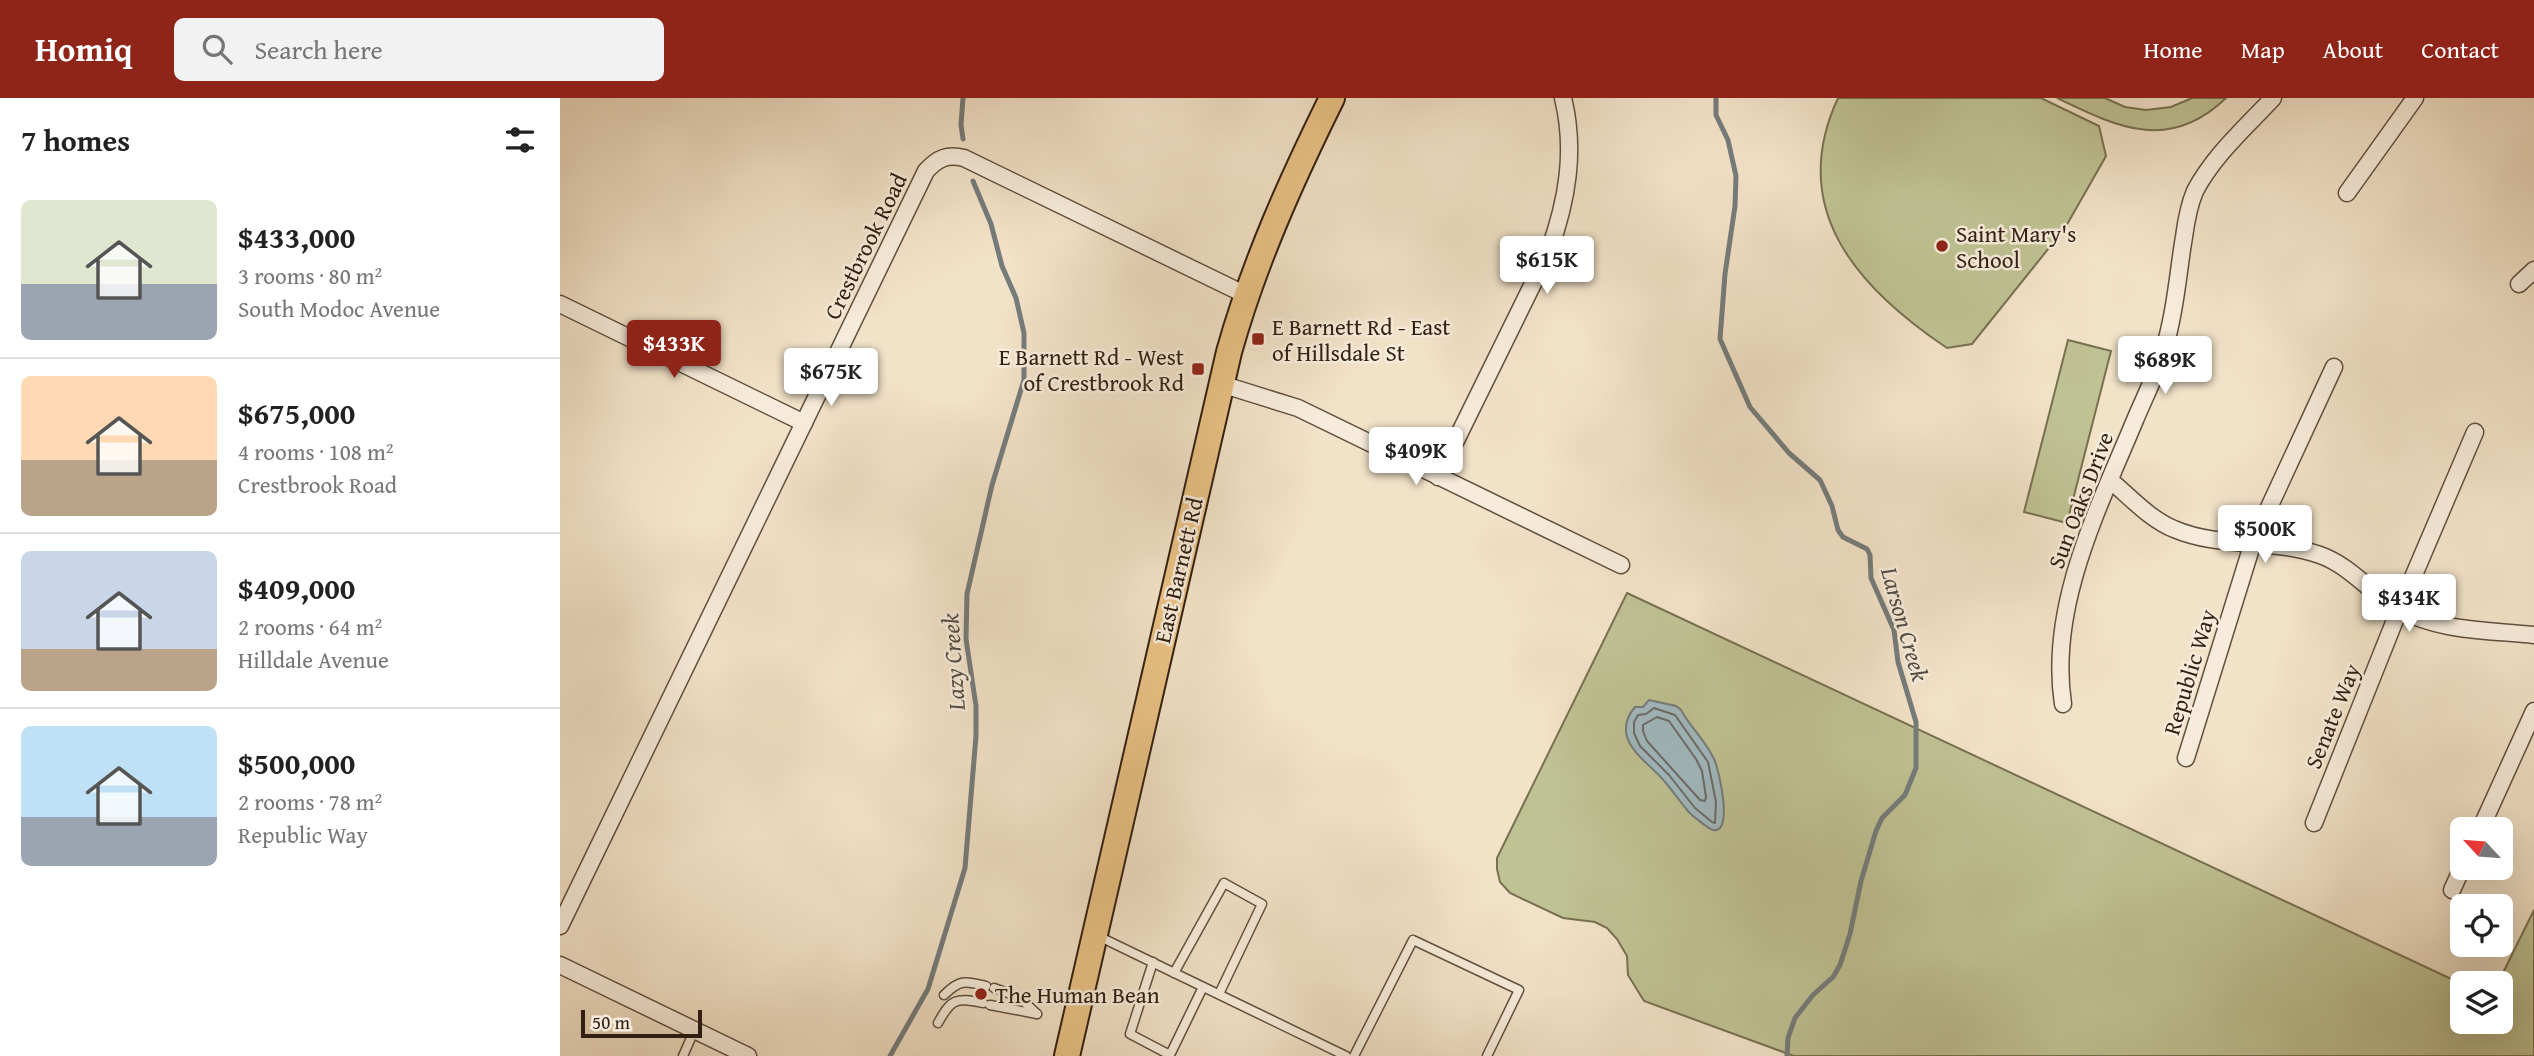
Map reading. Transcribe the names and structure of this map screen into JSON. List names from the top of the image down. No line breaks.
{"streets":{"main road":["East Barnett Rd"],"street":["Crestbrook Road","Sun Oaks Drive","Republic Way","Senate Way"]},"crossings":[["Crestbrook Road","East Barnett Rd"]],"water":["Larson Creek","Lazy Creek"],"places":{"other":["Saint Mary's School","The Human Bean"],"transit":["E Barnett Rd - East of Hillsdale St","E Barnett Rd - West of Crestbrook Rd"]},"scale_bar":"50 m","north":"top left","page":{"header":"Homiq","search":"Search here","nav":["Home","Map","About","Contact"],"heading":"7 homes","list":[{"name":"$433,000","note":"3 rooms · 80 m² · South Modoc Avenue"},{"name":"$675,000","note":"4 rooms · 108 m² · Crestbrook Road"},{"name":"$409,000","note":"2 rooms · 64 m² · Hilldale Avenue"},{"name":"$500,000","note":"2 rooms · 78 m² · Republic Way"}],"price":["$615K","$433K","$689K","$675K","$409K","$500K","$434K"],"scale":"50 m"}}
